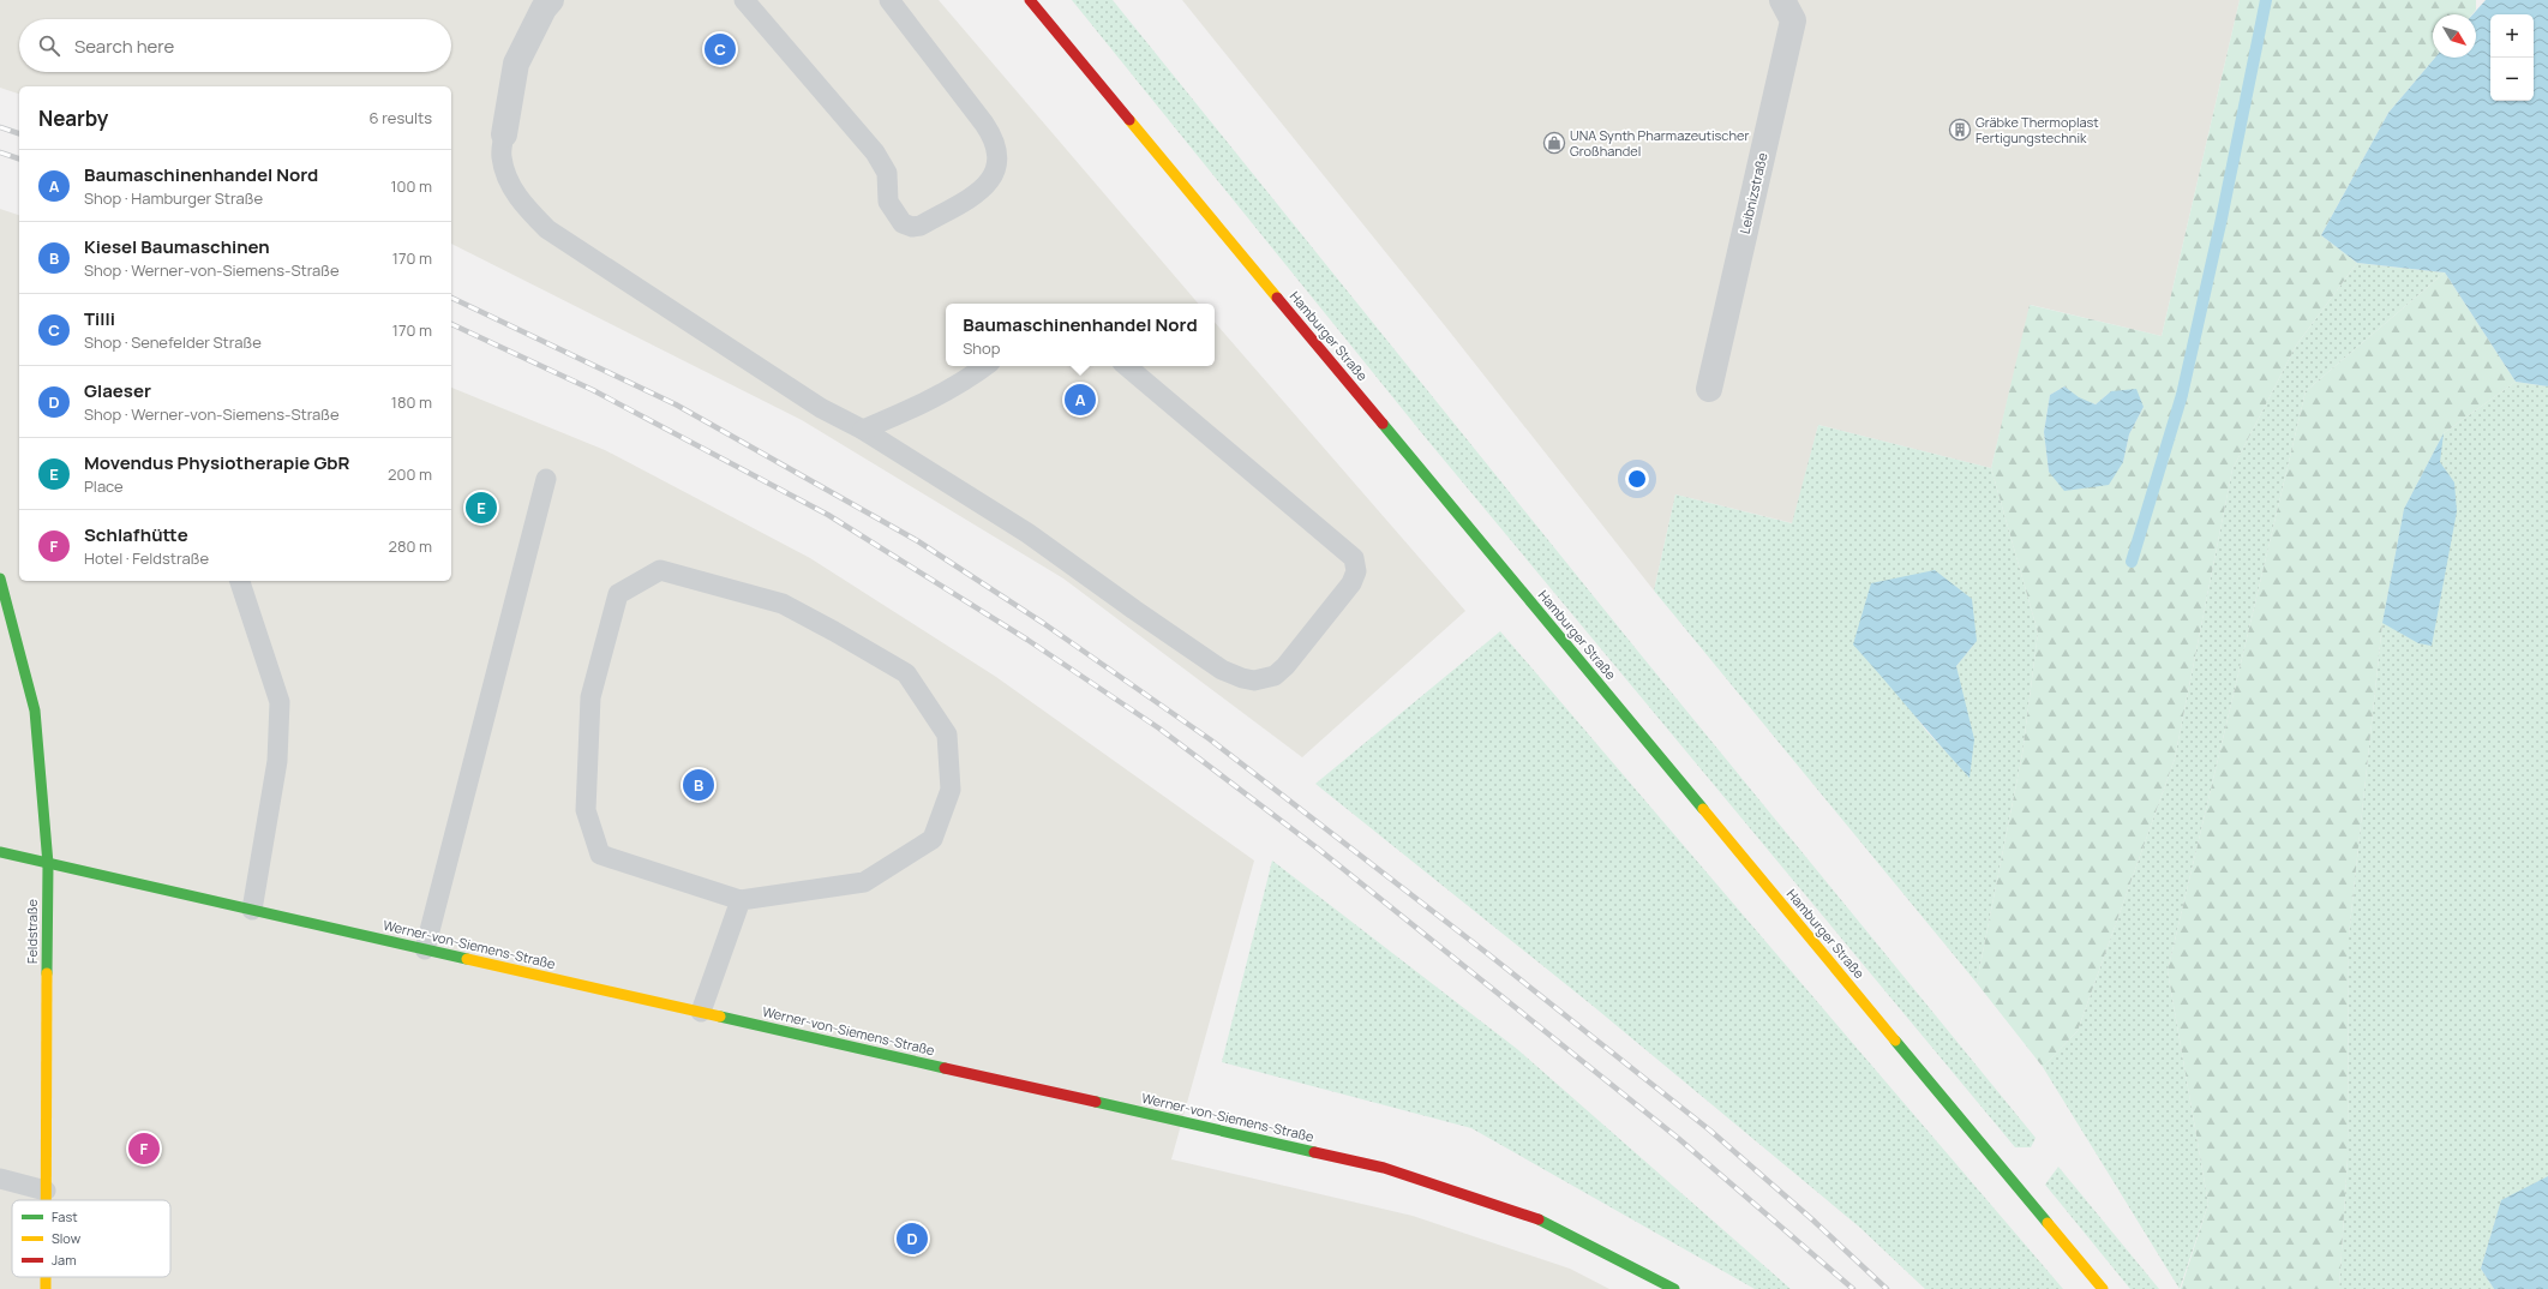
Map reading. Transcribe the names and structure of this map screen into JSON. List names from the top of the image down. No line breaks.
{"streets":{"street":["Leibnizstraße","Hamburger Straße","Feldstraße","Werner-von-Siemens-Straße"]},"crossings":[["Feldstraße","Werner-von-Siemens-Straße"]],"places":{"building":["Gräbke Thermoplast Fertigungstechnik"],"shop":["UNA Synth Pharmazeutischer Großhandel"]},"legend":["Fast","Slow","Jam"],"north":"bottom right","page":{"map_buttons":["+","−"],"search":"Search here","pins":["C","A","E","B","F","D"],"heading":["Nearby","6 results"],"list":[{"mark":"A","name":"Baumaschinenhandel Nord","note":"Shop · Hamburger Straße","value":"100 m"},{"mark":"B","name":"Kiesel Baumaschinen","note":"Shop · Werner-von-Siemens-Straße","value":"170 m"},{"mark":"C","name":"Tilli","note":"Shop · Senefelder Straße","value":"170 m"},{"mark":"D","name":"Glaeser","note":"Shop · Werner-von-Siemens-Straße","value":"180 m"},{"mark":"E","name":"Movendus Physiotherapie GbR","note":"Place","value":"200 m"},{"mark":"F","name":"Schlafhütte","note":"Hotel · Feldstraße","value":"280 m"}],"popup":["Baumaschinenhandel Nord","Shop"]}}
